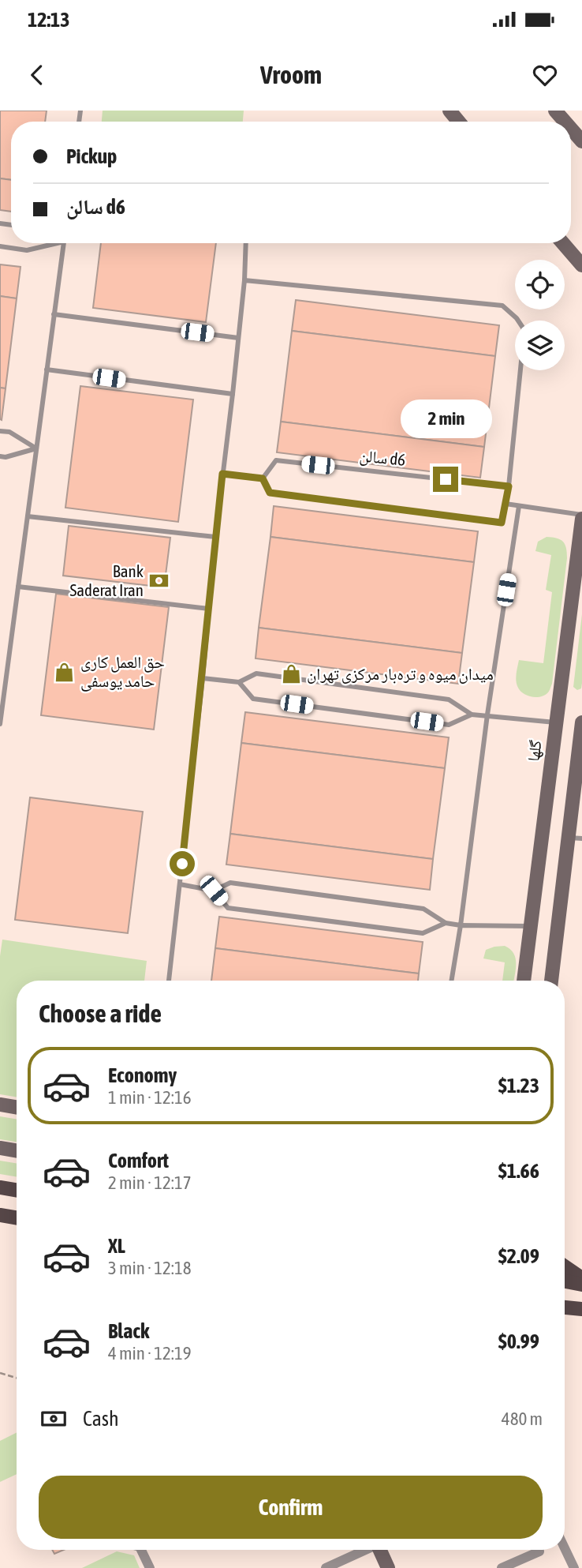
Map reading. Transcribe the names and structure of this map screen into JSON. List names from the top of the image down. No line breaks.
{"streets":{"street":["گلها"],"lane":["سالن d6"]},"places":{"bank":["Bank Saderat Iran"],"shop":["حق العمل کاری حامد یوسفی","میدان میوه و تره‌بار مرکزی تهران"]},"page":{"status":"12:13","header":"Vroom","banner":["Pickup","سالن d6"],"bubble":"2 min","heading":"Choose a ride","list":[{"name":"Economy","note":"1 min · 12:16","value":"$1.23"},{"name":"Comfort","note":"2 min · 12:17","value":"$1.66"},{"name":"XL","note":"3 min · 12:18","value":"$2.09"},{"name":"Black","note":"4 min · 12:19","value":"$0.99"}],"pay":["Cash","480 m"],"buttons":"Confirm"}}
